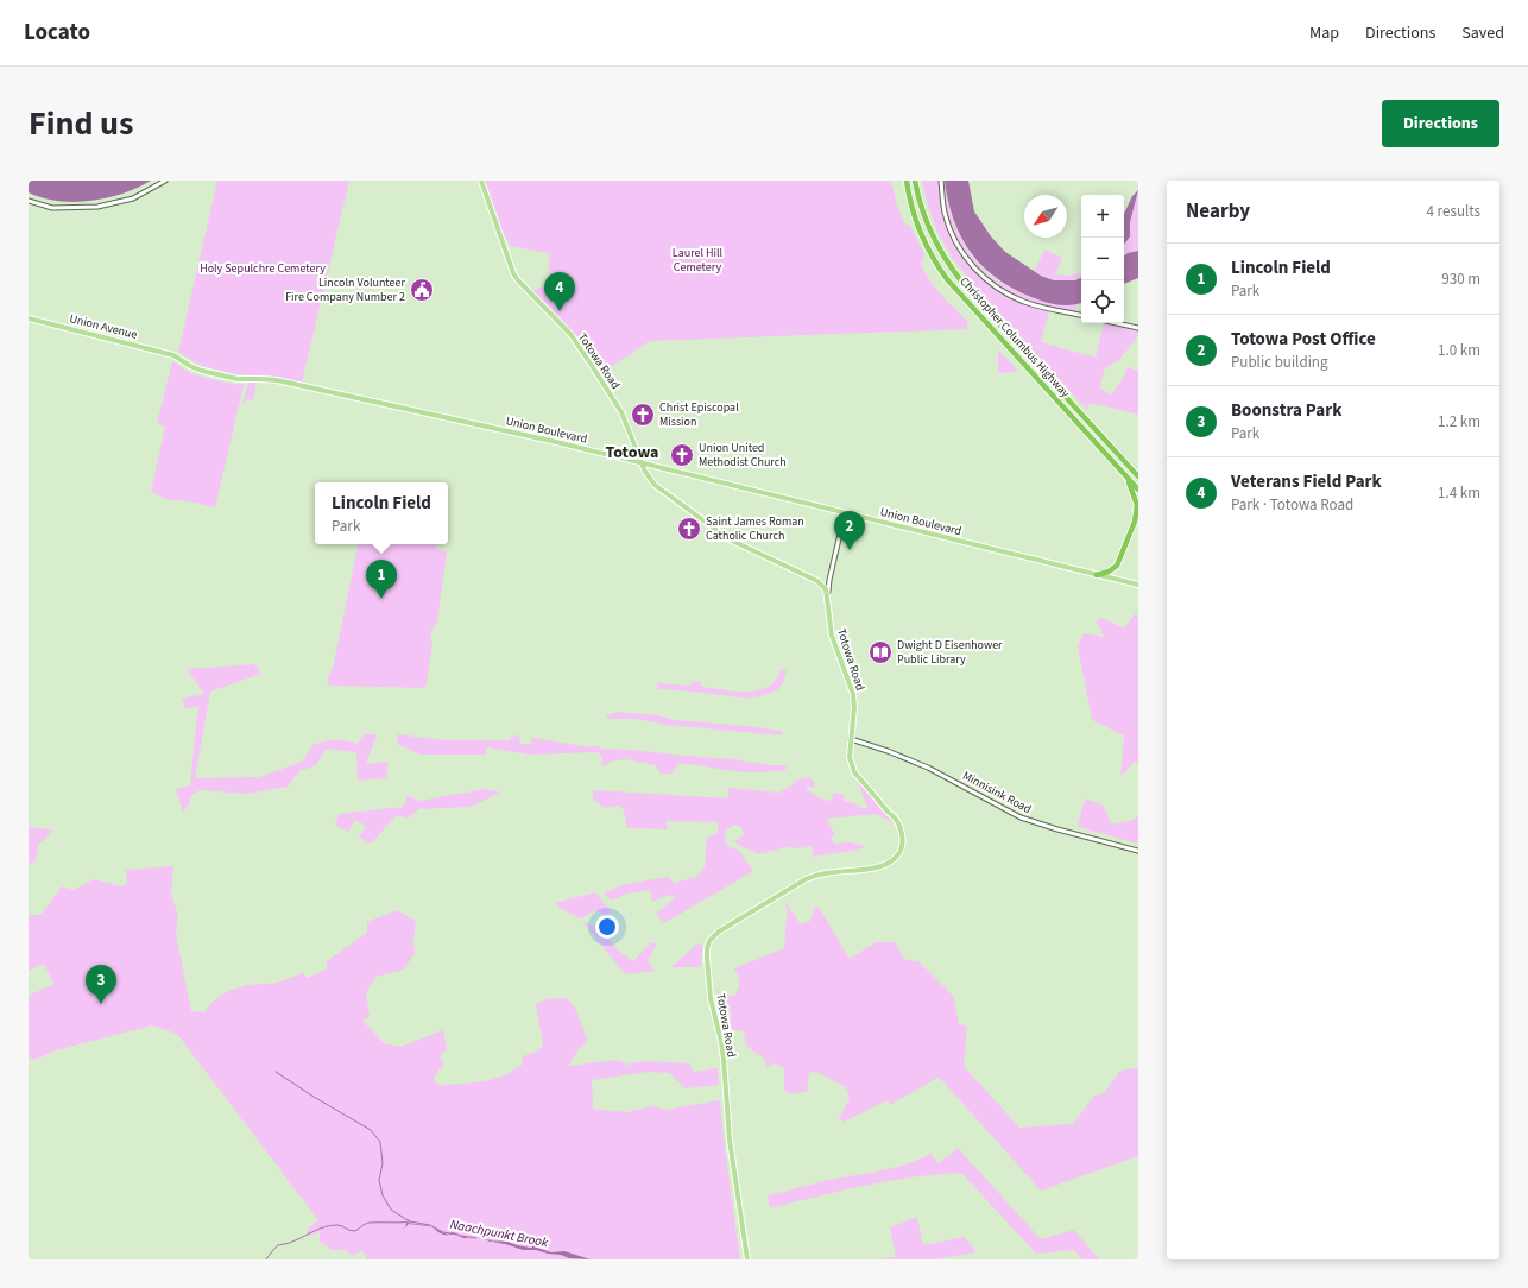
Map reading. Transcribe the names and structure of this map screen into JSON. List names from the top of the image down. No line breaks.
{"streets":{"highway":["Christopher Columbus Highway"],"main road":["Union Avenue","Totowa Road","Union Boulevard"],"street":["Minnisink Road"]},"crossings":[["Union Avenue","Union Boulevard"],["Totowa Road","Union Boulevard"],["Totowa Road","Minnisink Road"]],"districts":["Totowa"],"water":["Naachpunkt Brook"],"parks":["Laurel Hill Cemetery","Holy Sepulchre Cemetery"],"places":{"public building":["Lincoln Volunteer Fire Company Number 2"],"church":["Christ Episcopal Mission","Union United Methodist Church","Saint James Roman Catholic Church"],"library":["Dwight D Eisenhower Public Library"]},"north":"bottom left","page":{"header":"Locato","nav":["Map","Directions","Saved"],"title":"Find us","buttons":"Directions","heading":["Nearby","4 results"],"map_buttons":["+","−"],"list":[{"mark":"1","name":"Lincoln Field","note":"Park","value":"930 m"},{"mark":"2","name":"Totowa Post Office","note":"Public building","value":"1.0 km"},{"mark":"3","name":"Boonstra Park","note":"Park","value":"1.2 km"},{"mark":"4","name":"Veterans Field Park","note":"Park · Totowa Road","value":"1.4 km"}],"pins":["4","2","1","3"],"popup":["Lincoln Field","Park"]}}
